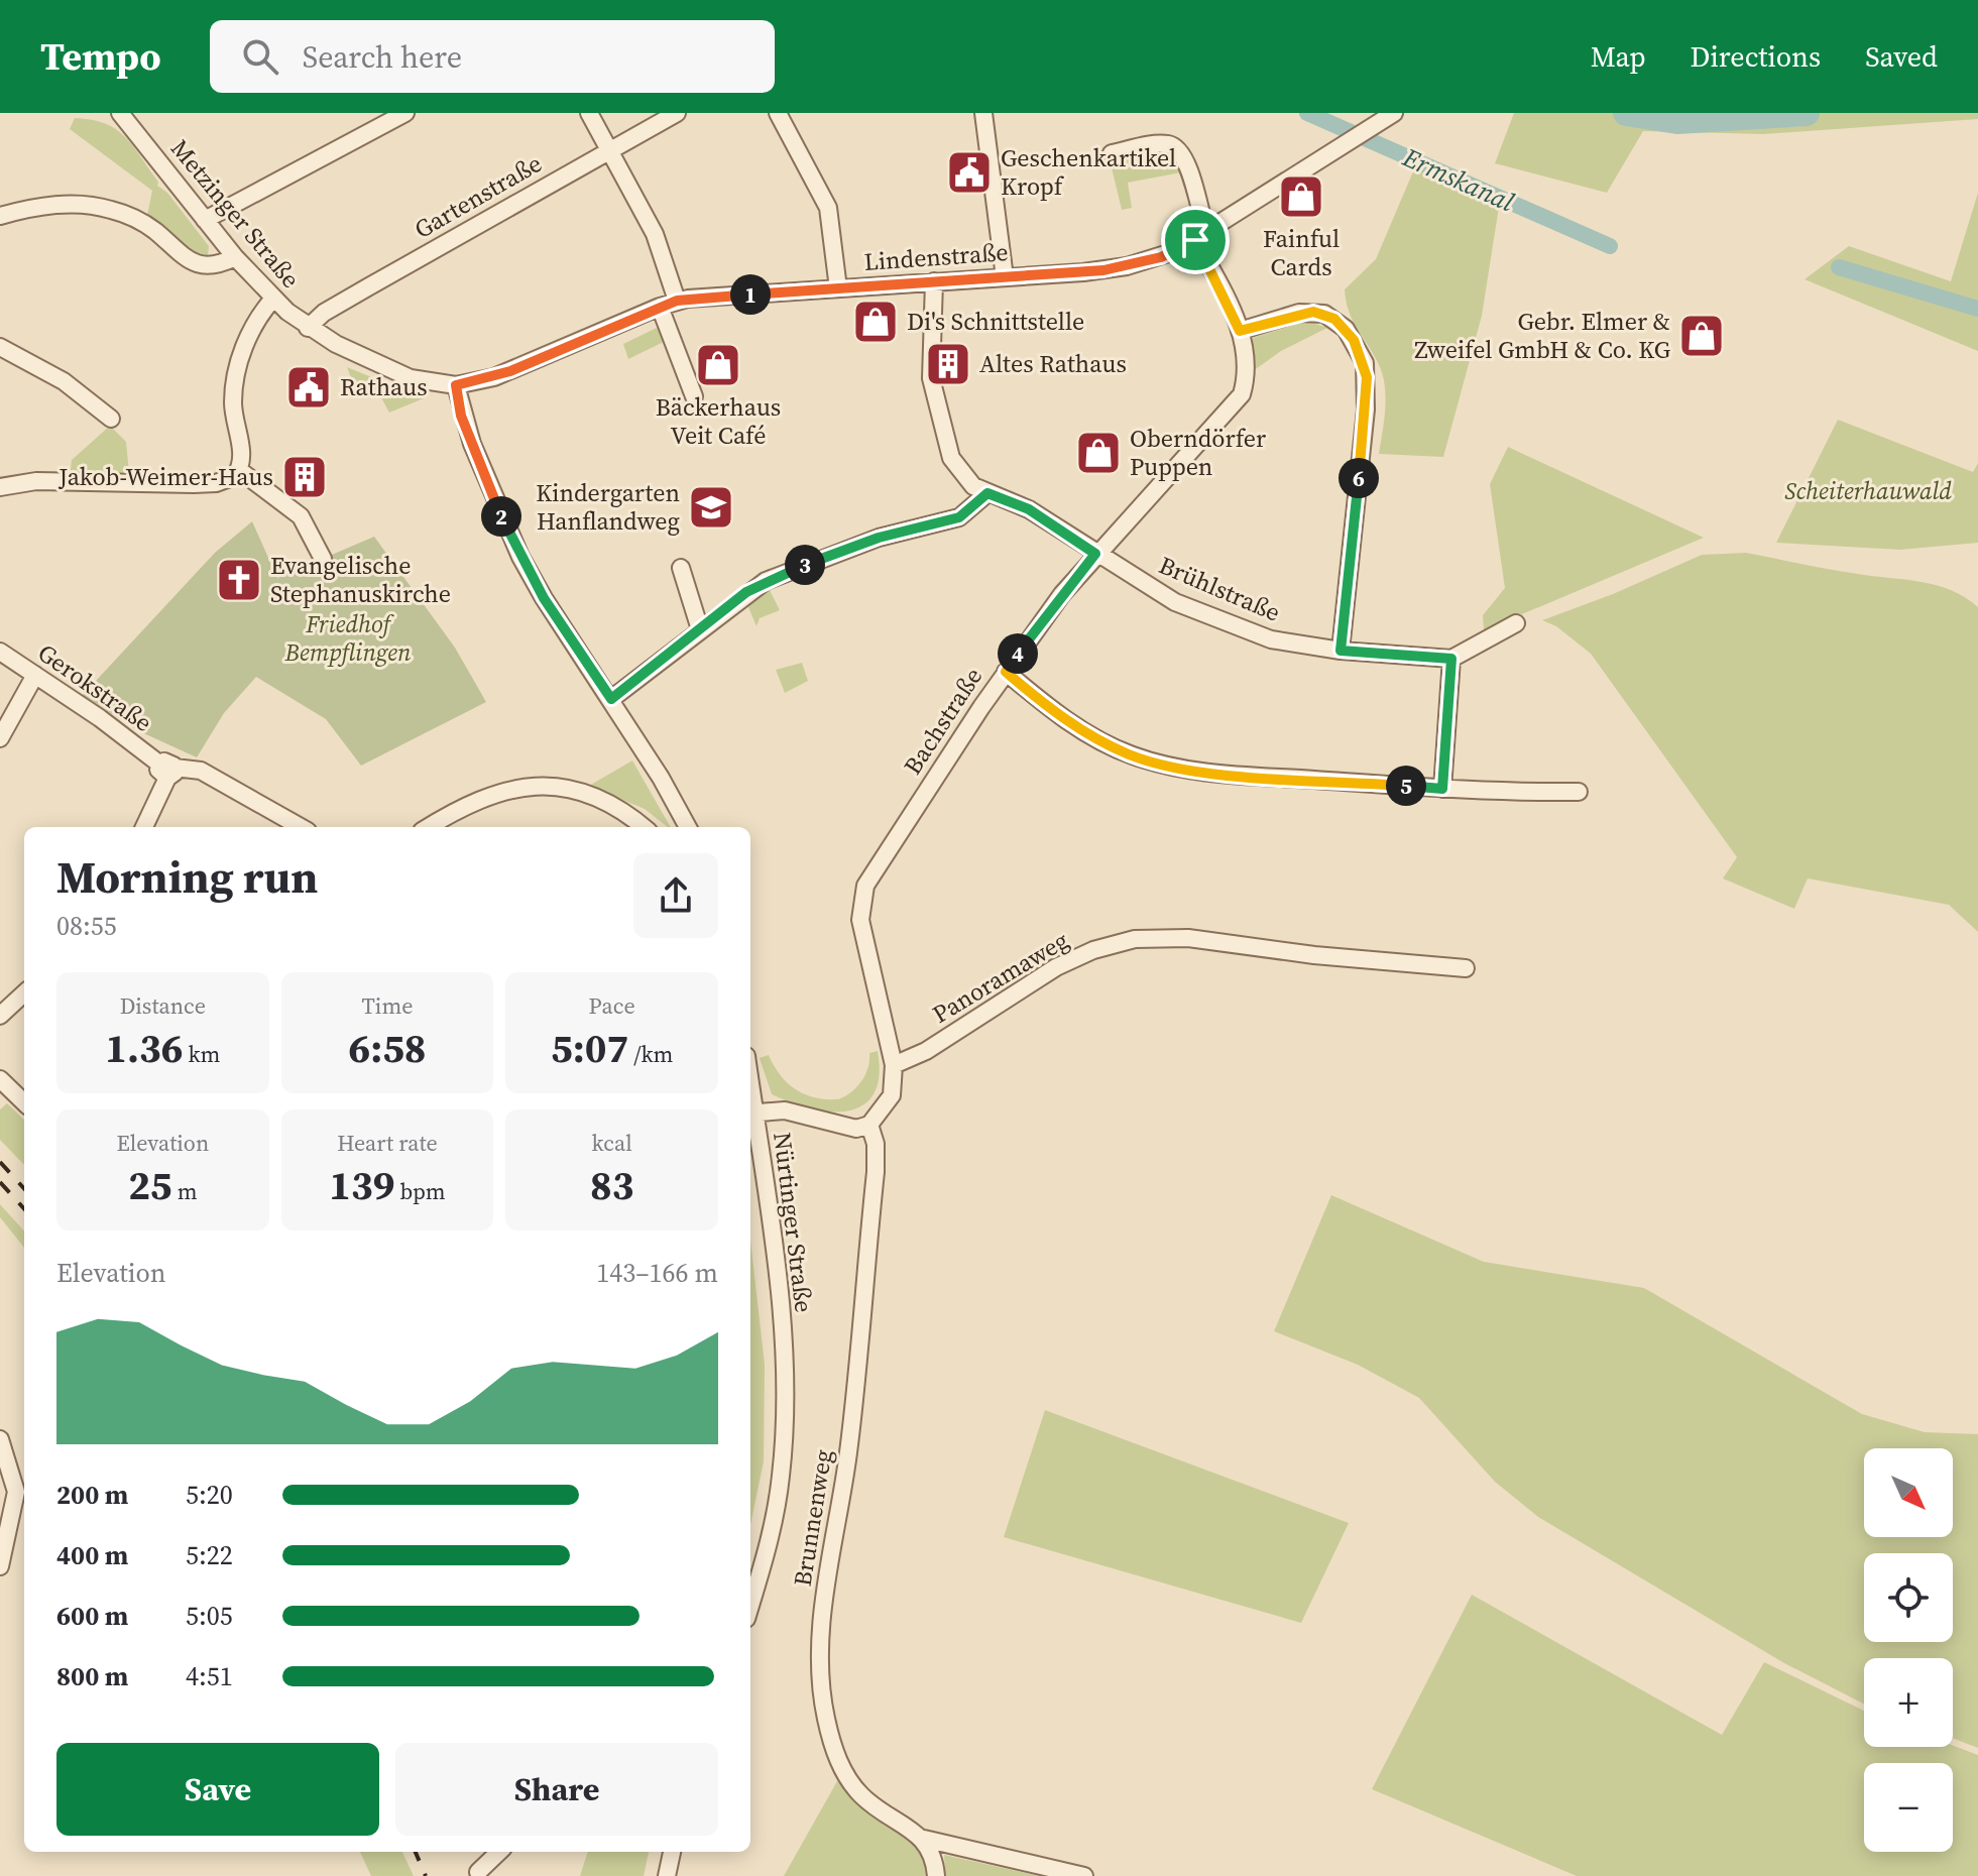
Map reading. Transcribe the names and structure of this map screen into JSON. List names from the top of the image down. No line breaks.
{"streets":{"street":["Gartenstraße","Metzinger Straße","Lindenstraße","Brühlstraße","Gerokstraße","Bachstraße","Panoramaweg","Nürtinger Straße","Brunnenweg"]},"crossings":[["Gartenstraße","Metzinger Straße"],["Metzinger Straße","Lindenstraße"],["Lindenstraße","Brühlstraße"],["Lindenstraße","Bachstraße"],["Brühlstraße","Bachstraße"],["Bachstraße","Panoramaweg"]],"water":["Ermskanal"],"parks":["Scheiterhauwald","Friedhof Bempflingen"],"places":{"public building":["Geschenkartikel Kropf","Rathaus"],"shop":["Fainful Cards","Di's Schnittstelle","Gebr. Elmer & Zweifel GmbH & Co. KG","Bäckerhaus Veit Café","Oberndörfer Puppen"],"building":["Altes Rathaus","Jakob-Weimer-Haus"],"school or university":["Kindergarten Hanflandweg"],"church":["Evangelische Stephanuskirche"]},"north":"bottom right","page":{"header":"Tempo","search":"Search here","nav":["Map","Directions","Saved"],"pins":["1","6","2","3","4","5"],"heading":["Morning run","08:55"],"stats":[["Distance","1.36 km"],["Time","6:58"],["Pace","5:07 /km"],["Elevation","25 m"],["Heart rate","139 bpm"],["kcal","83"]],"chart":["Elevation","143–166 m"],"map_buttons":["+","−"],"list":[{"name":"200 m","note":"5:20"},{"name":"400 m","note":"5:22"},{"name":"600 m","note":"5:05"},{"name":"800 m","note":"4:51"}],"buttons":["Save","Share"]}}
